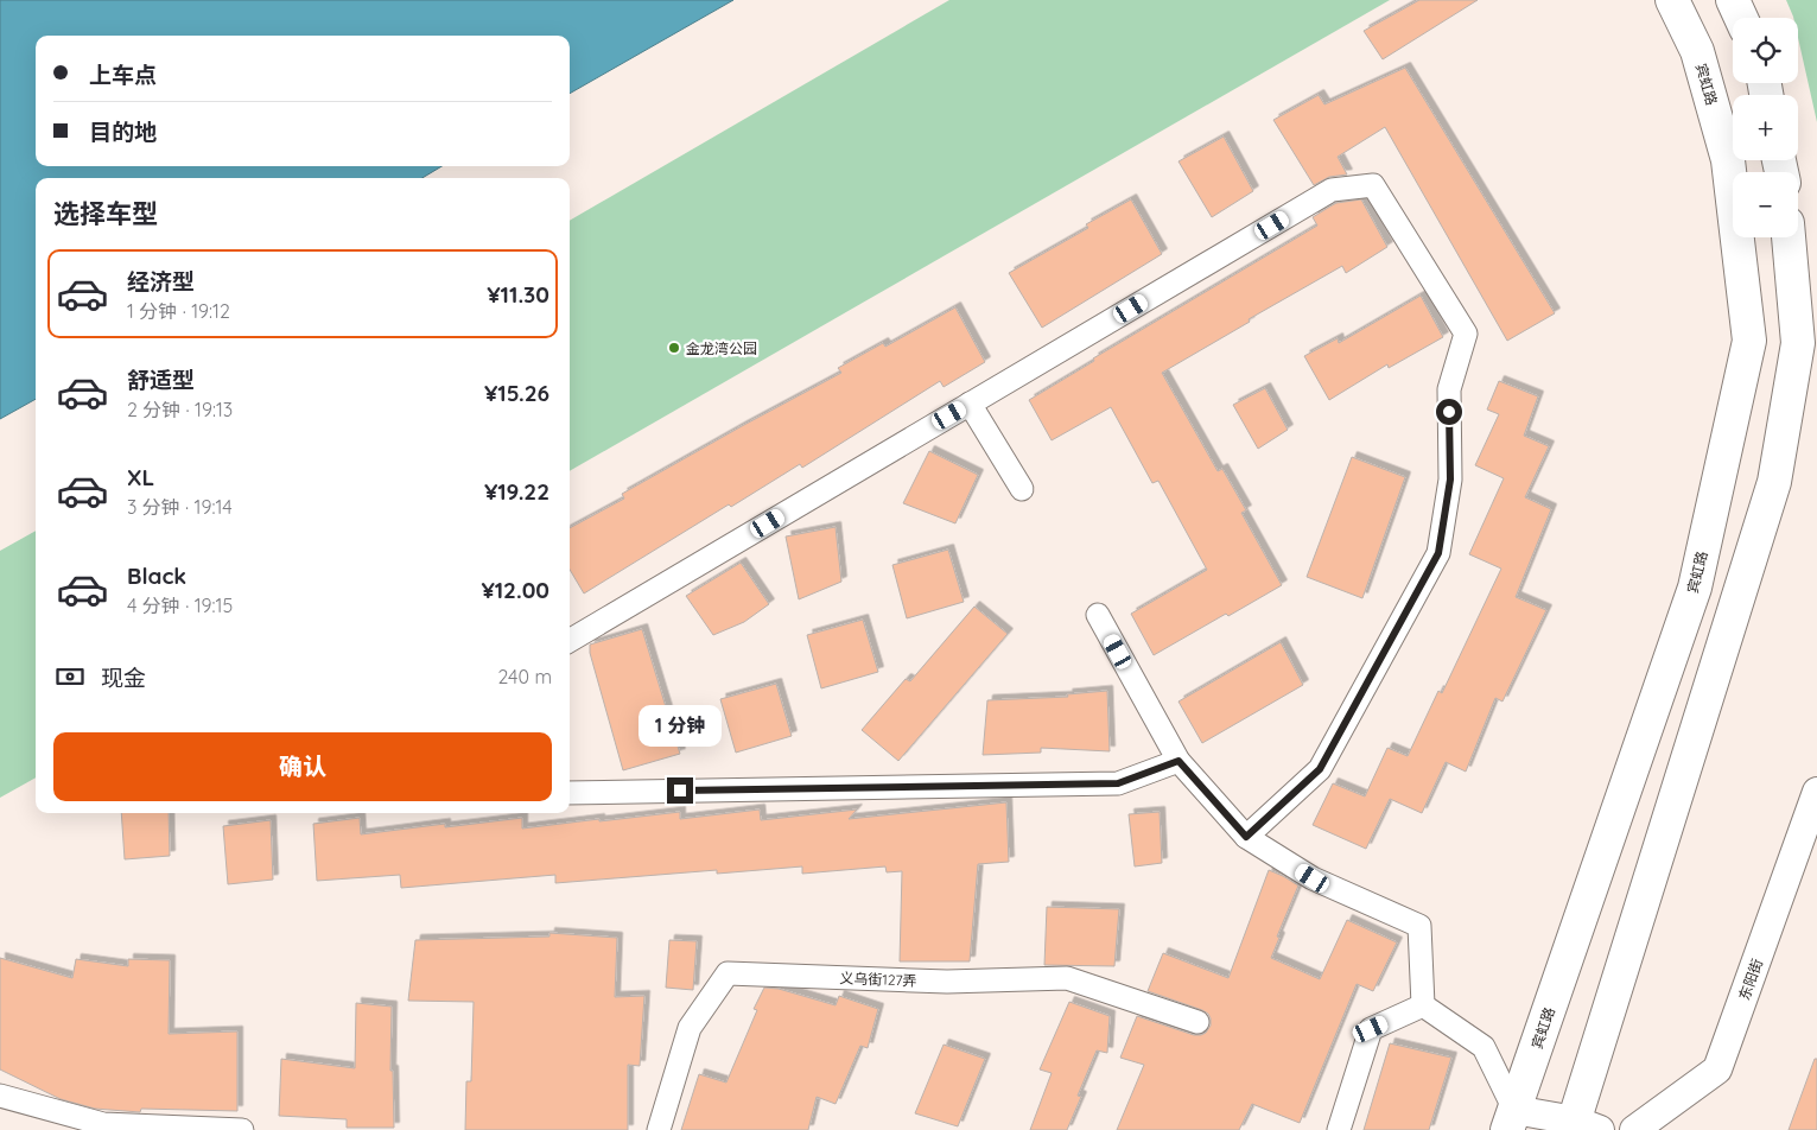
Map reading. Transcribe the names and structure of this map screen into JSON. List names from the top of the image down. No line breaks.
{"streets":{"main road":["宾虹路"],"street":["义乌街127弄","东阳街"]},"places":["金龙湾公园"],"page":{"map_buttons":["+","−"],"banner":["上车点","目的地"],"heading":"选择车型","list":[{"name":"经济型","note":"1 分钟 · 19:12","value":"¥11.30"},{"name":"舒适型","note":"2 分钟 · 19:13","value":"¥15.26"},{"name":"XL","note":"3 分钟 · 19:14","value":"¥19.22"},{"name":"Black","note":"4 分钟 · 19:15","value":"¥12.00"}],"pay":["现金","240 m"],"bubble":"1 分钟","buttons":"确认"}}
